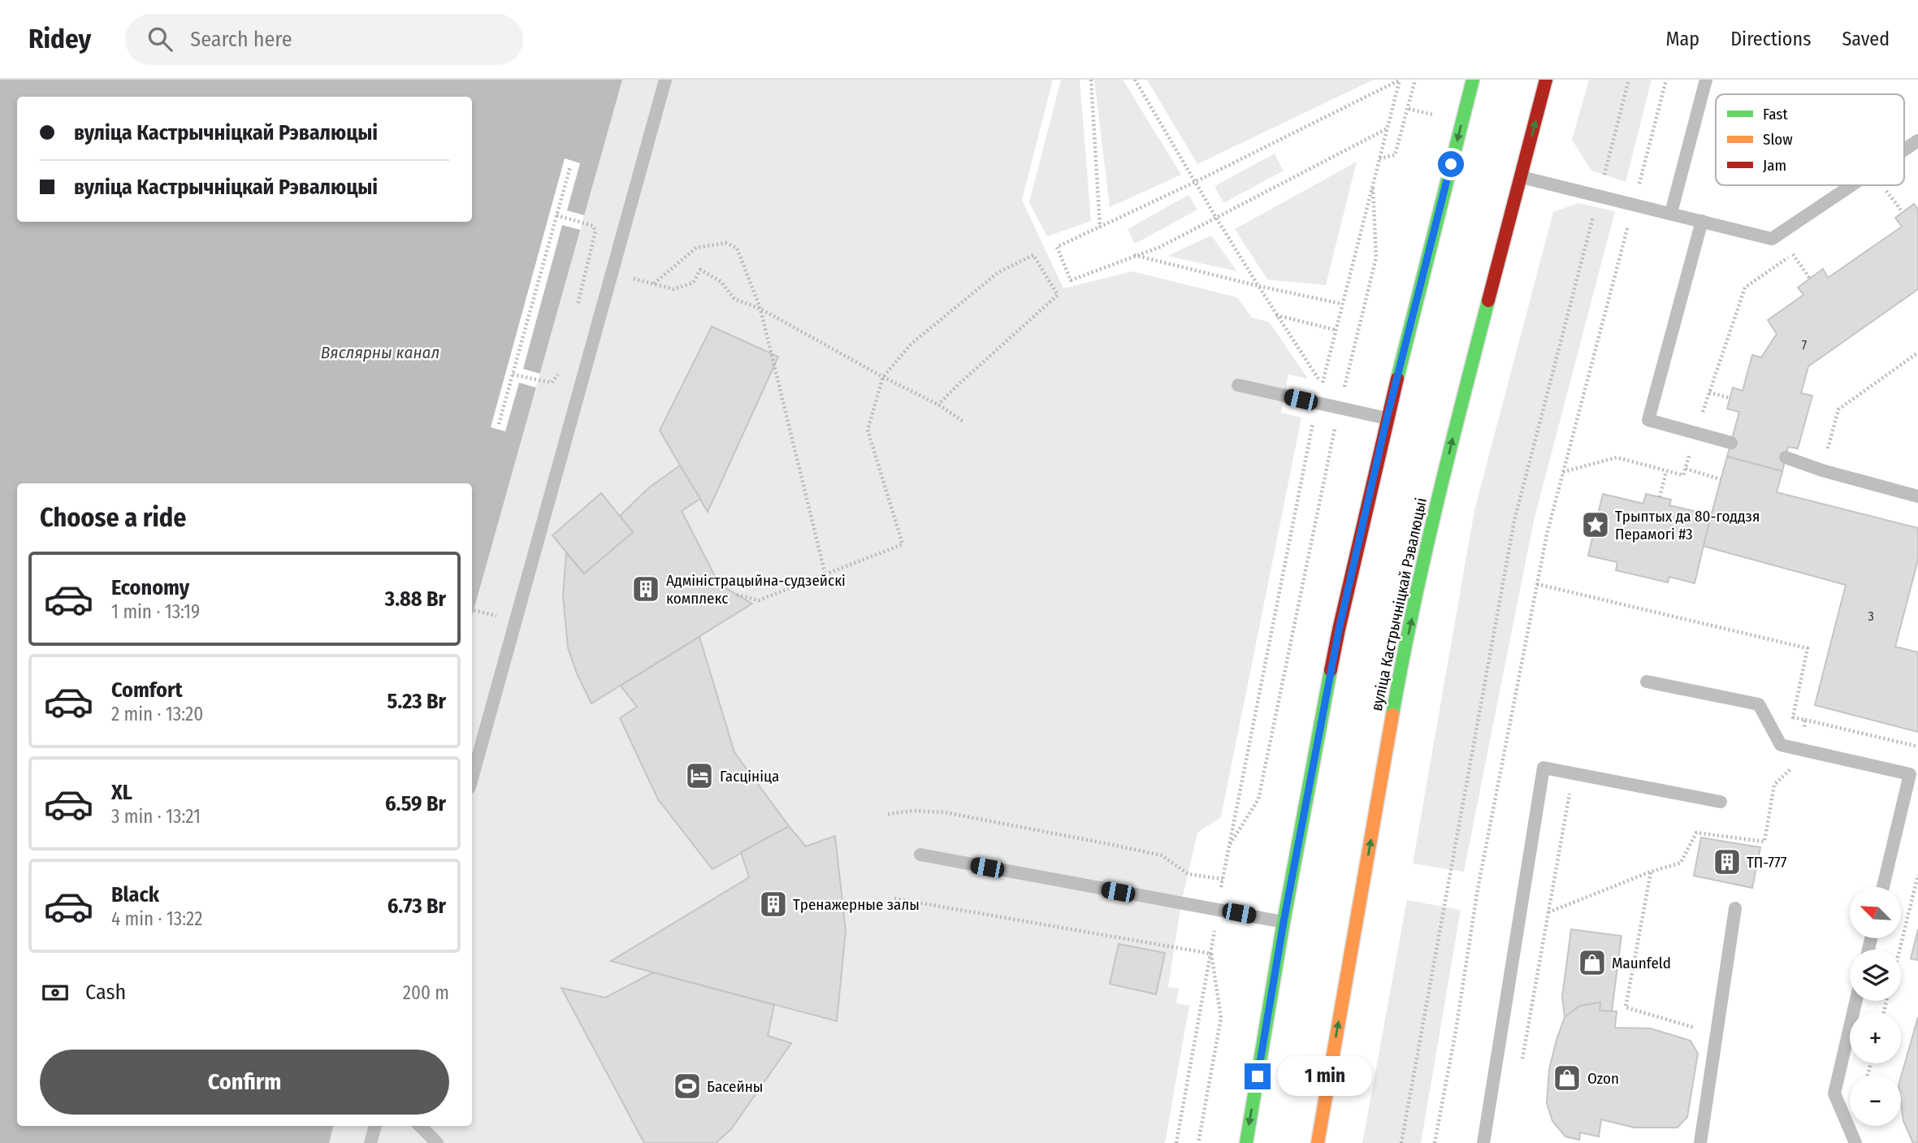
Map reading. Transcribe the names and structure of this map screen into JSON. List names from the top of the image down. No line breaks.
{"streets":{"highway":["вуліца Кастрычніцкай Рэвалюцыі"]},"water":["Вяслярны канал"],"places":{"place":["Трыптых да 80-годдзя Перамогі #3"],"building":["Адміністрацыйна-судзейскі комплекс","ТП-777","Тренажерные залы"],"hotel":["Гасцініца"],"shop":["Maunfeld","Ozon"],"sports":["Басейны"]},"house_numbers":["7","3"],"legend":["Fast","Slow","Jam"],"north":"top left","page":{"header":"Ridey","search":"Search here","nav":["Map","Directions","Saved"],"banner":["вуліца Кастрычніцкай Рэвалюцыі","вуліца Кастрычніцкай Рэвалюцыі"],"heading":"Choose a ride","list":[{"name":"Economy","note":"1 min · 13:19","value":"3.88 Br"},{"name":"Comfort","note":"2 min · 13:20","value":"5.23 Br"},{"name":"XL","note":"3 min · 13:21","value":"6.59 Br"},{"name":"Black","note":"4 min · 13:22","value":"6.73 Br"}],"map_buttons":["+","−"],"pay":["Cash","200 m"],"buttons":"Confirm","bubble":"1 min"}}
